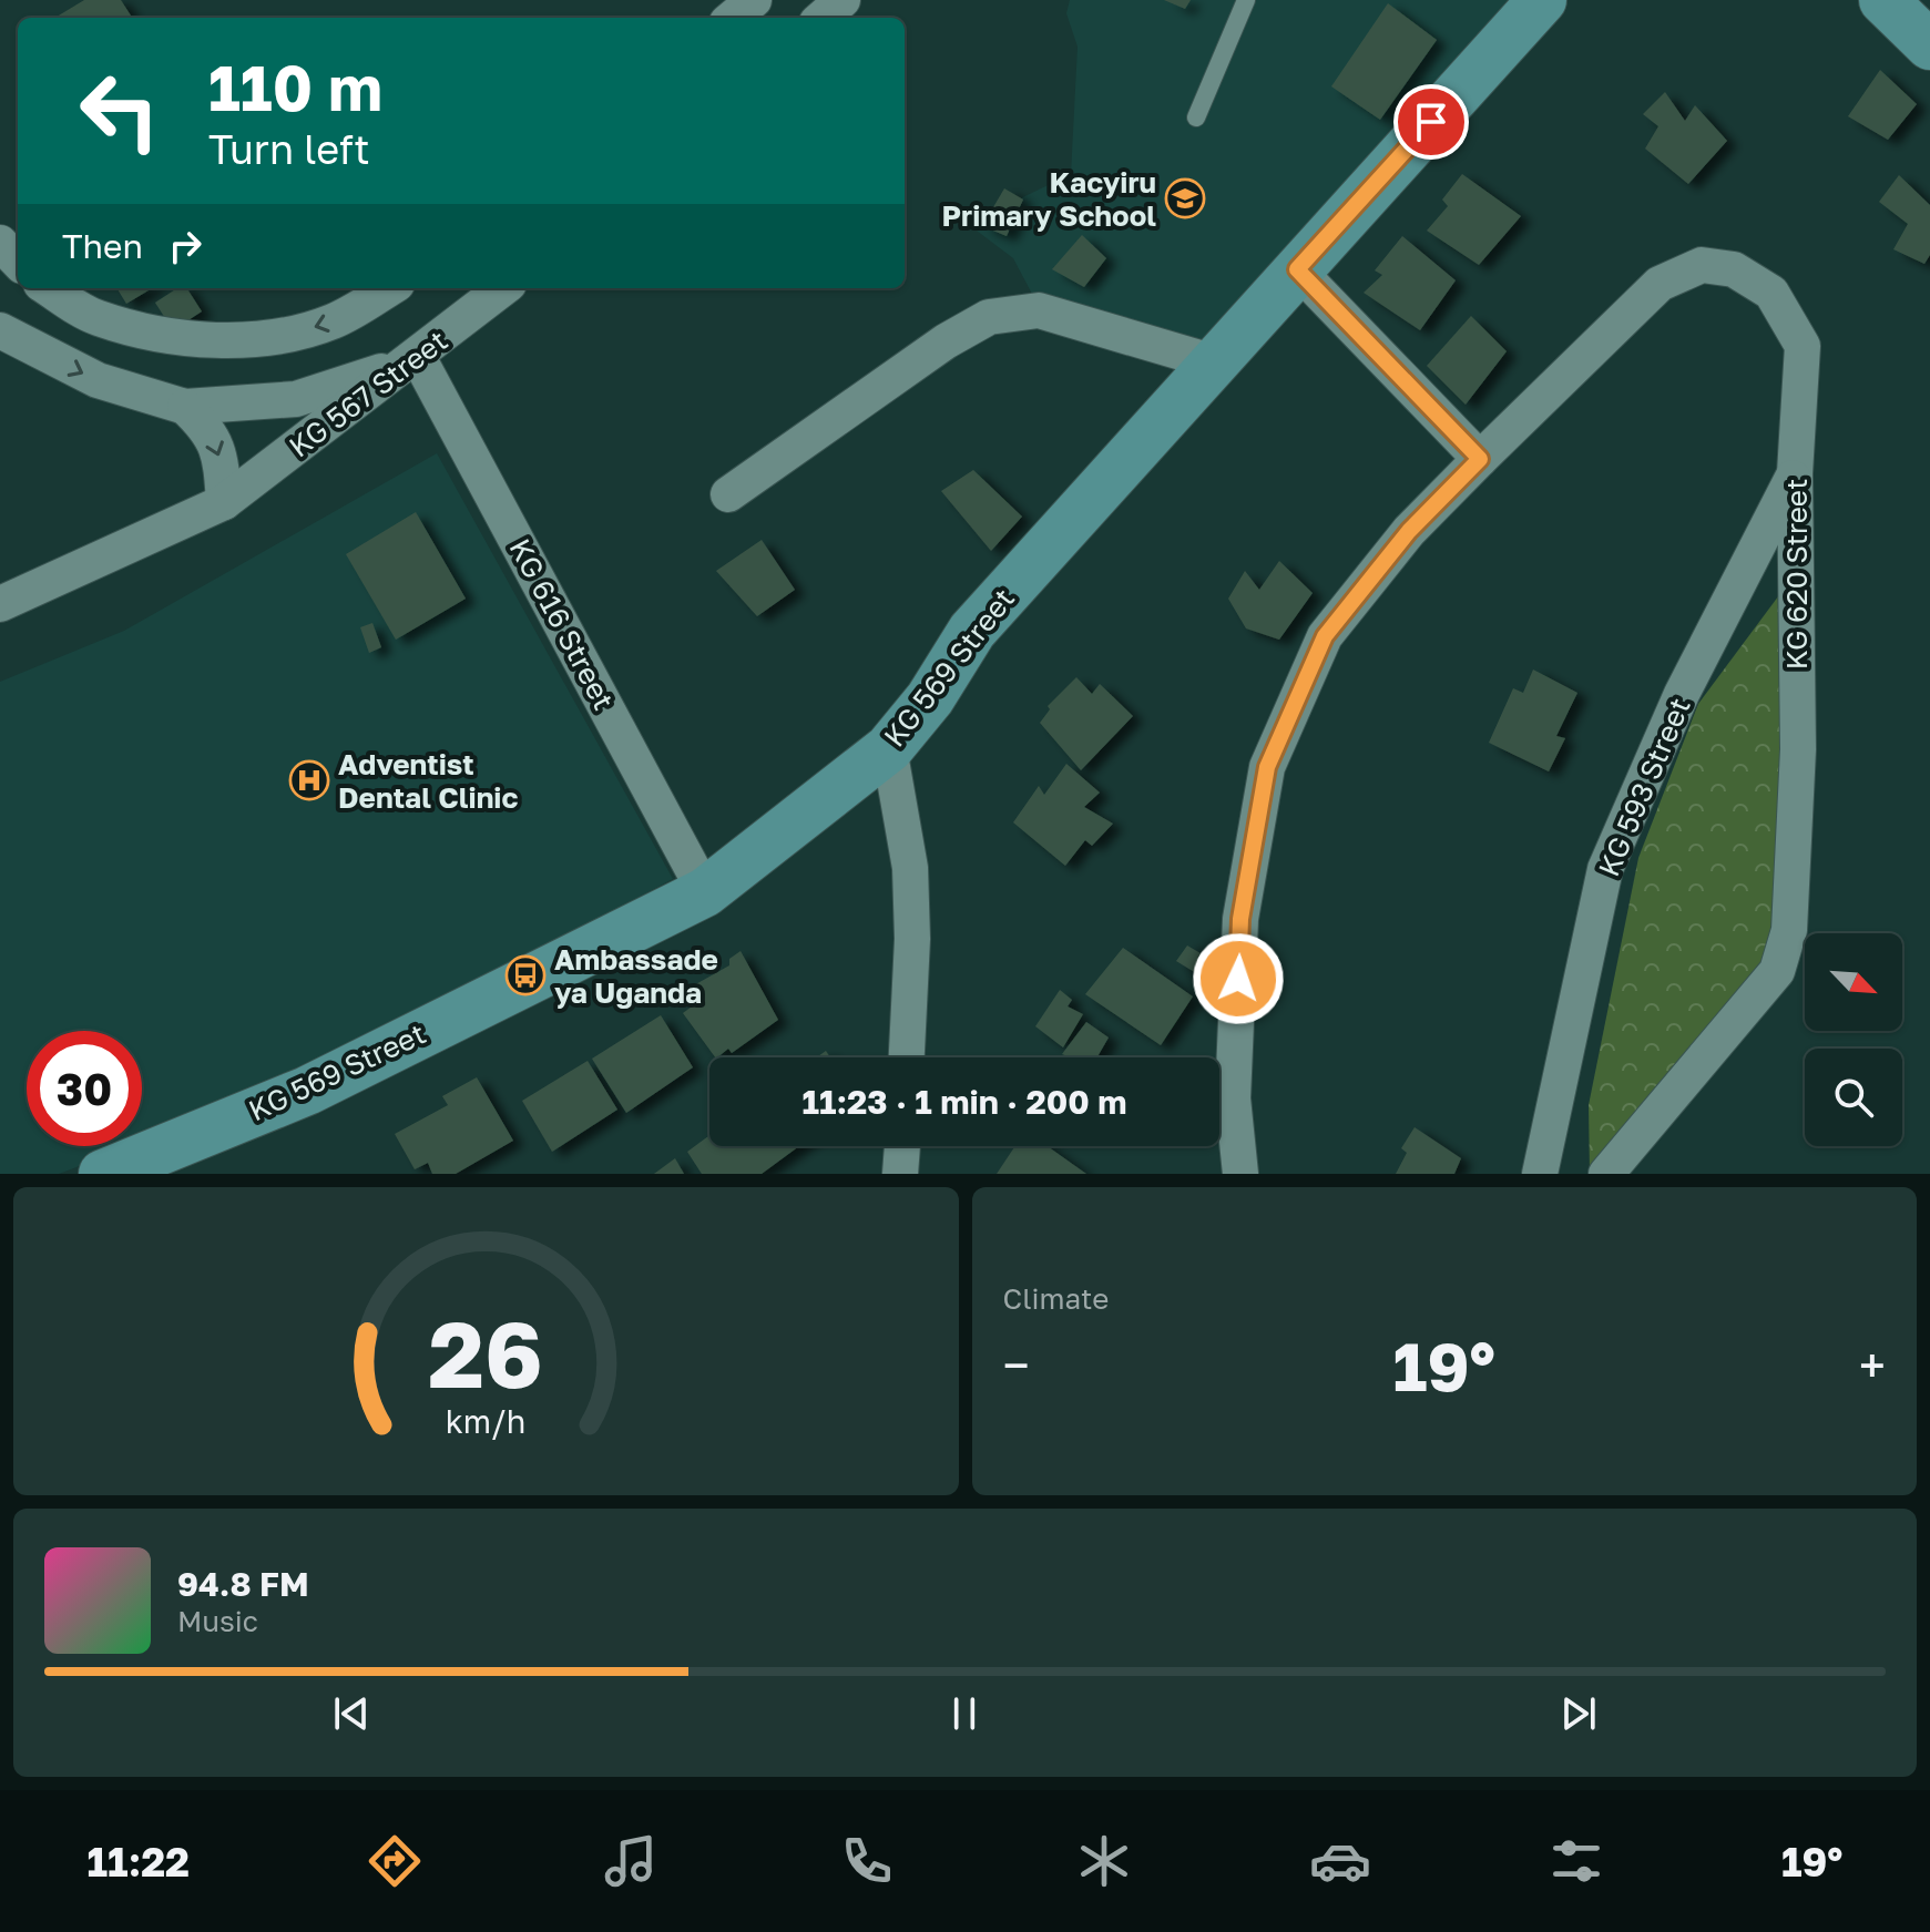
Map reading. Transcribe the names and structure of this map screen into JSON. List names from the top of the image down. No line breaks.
{"streets":{"street":["KG 567 Street","KG 620 Street","KG 616 Street","KG 569 Street","KG 593 Street"]},"crossings":[["KG 567 Street","KG 616 Street"],["KG 620 Street","KG 593 Street"],["KG 616 Street","KG 569 Street"]],"places":{"school or university":["Kacyiru Primary School"],"hospital":["Adventist Dental Clinic"],"bus stop":["Ambassade ya Uganda"]},"north":"bottom right","page":{"turn":["110 m","Turn left"],"then":"Then","limit":"30","trip":"11:23 · 1 min · 200 m","tile":"Climate","heat":["−","19°","+"],"song":["94.8 FM","Music"],"tabs":["11:22","19°"],"gauge":["26","km/h"]}}
